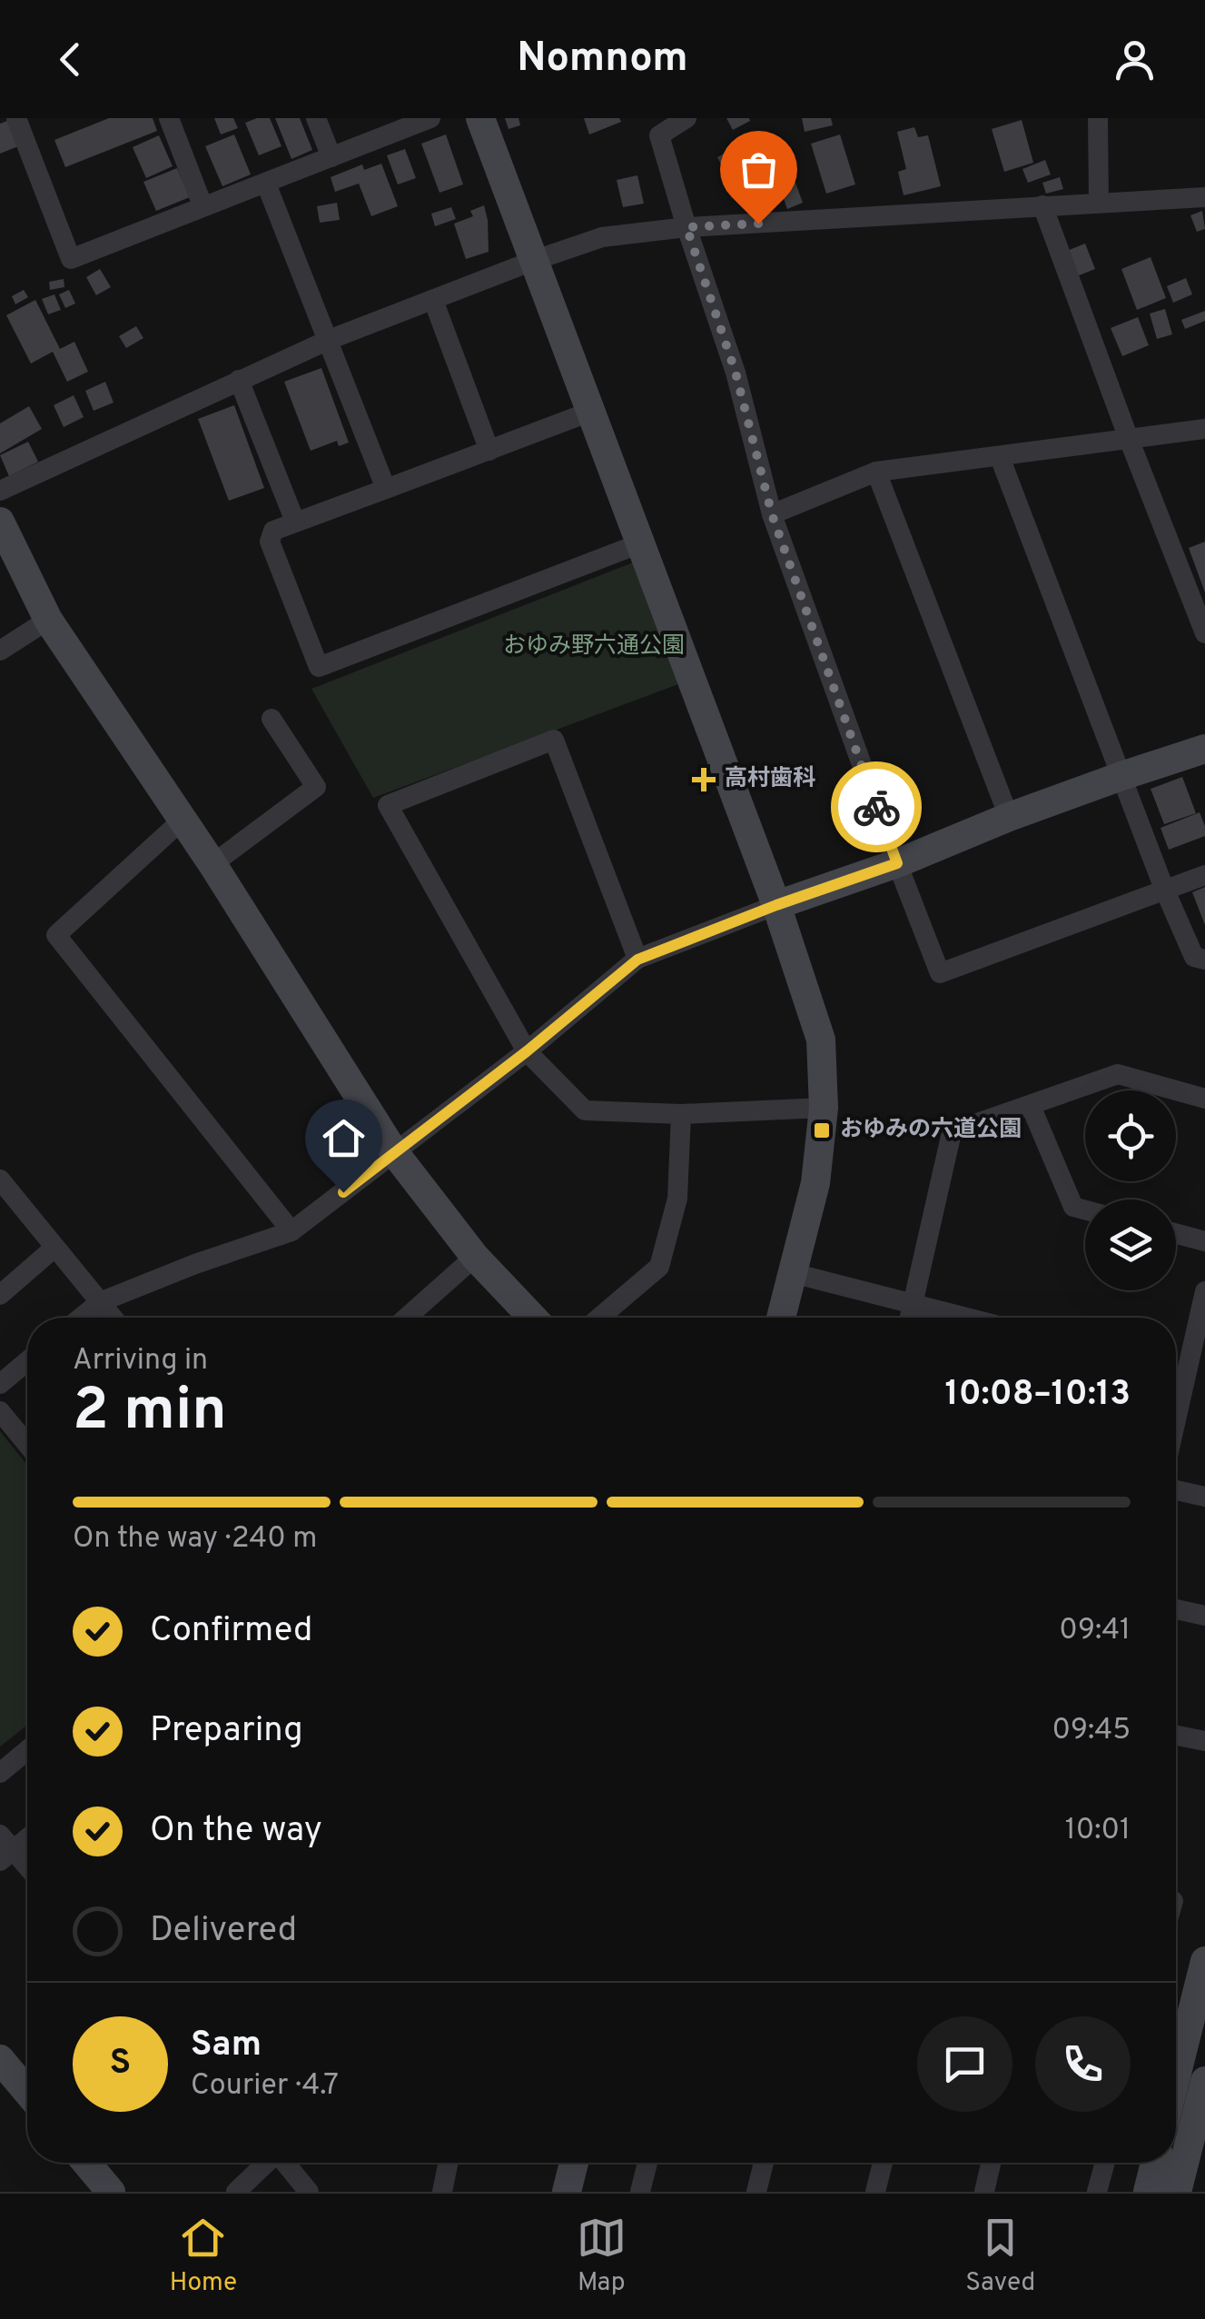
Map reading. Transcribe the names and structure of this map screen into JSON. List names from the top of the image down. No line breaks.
{"parks":["おゆみ野六通公園"],"places":{"health":["高村歯科"],"transit":["おゆみの六道公園"]},"page":{"header":"Nomnom","heading":["2 min","Arriving in","10:08–10:13"],"panel":["Sam","Courier · 4.7"],"bar":"On the way · 240 m","list":[["Confirmed","09:41"],["Preparing","09:45"],["On the way","10:01"],"Delivered"],"round":"S","tabs":["Home","Map","Saved"]}}
